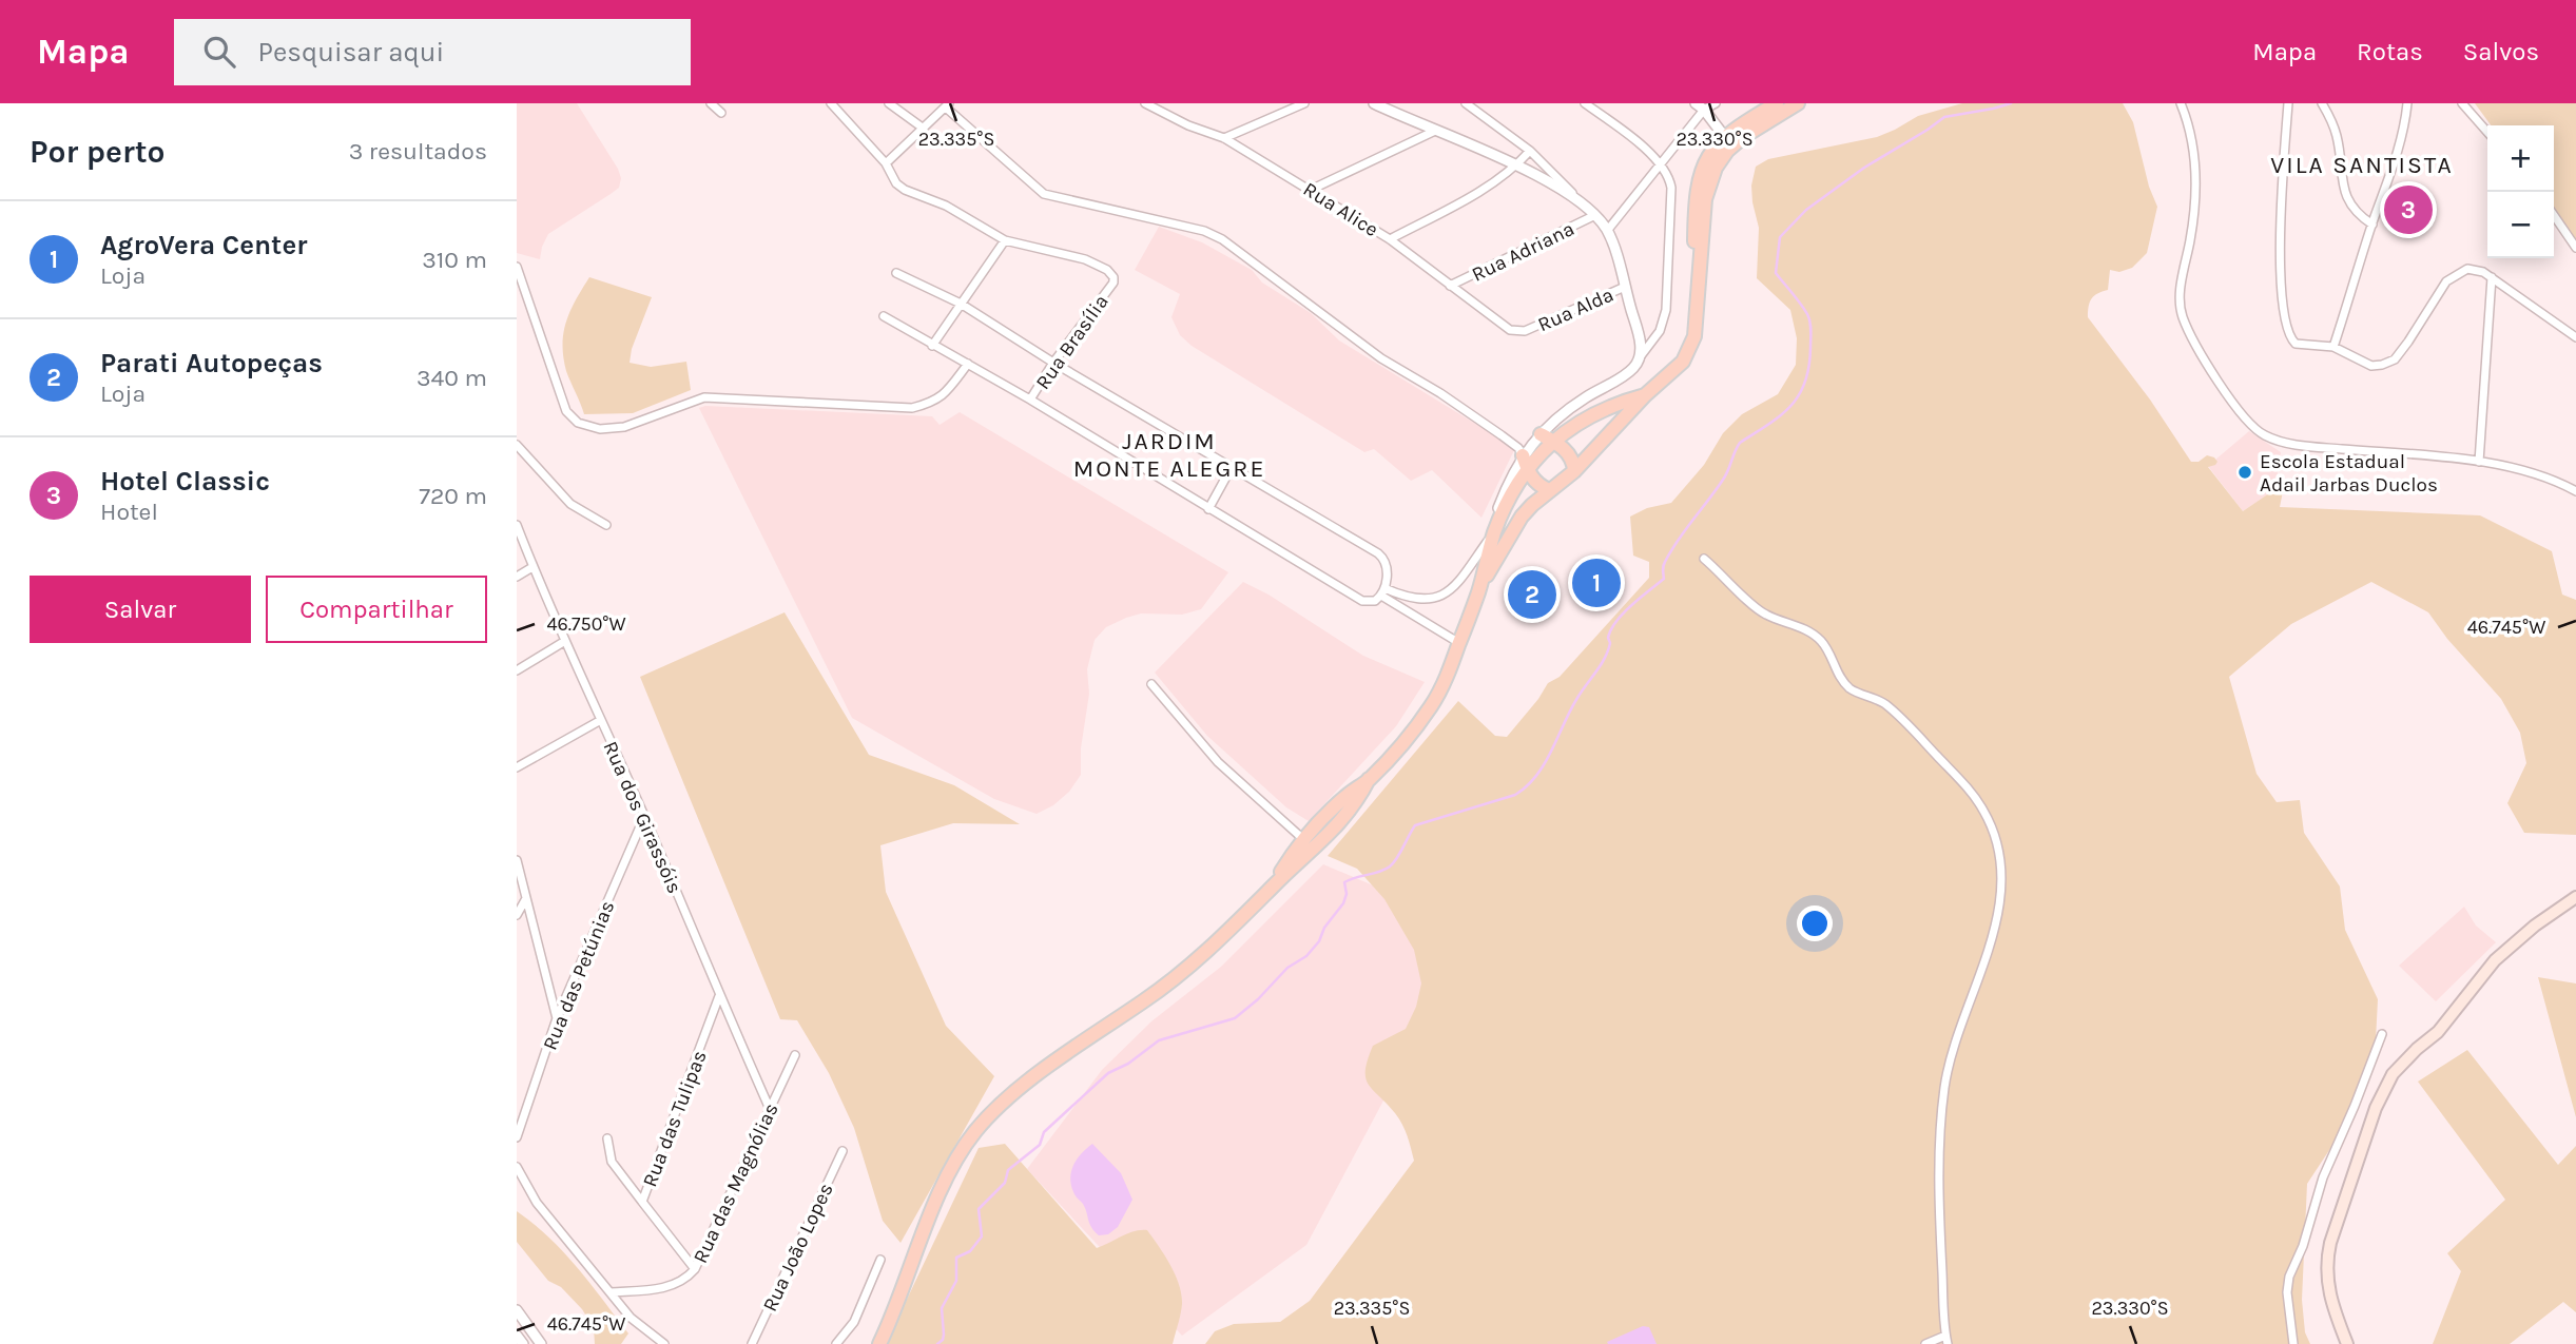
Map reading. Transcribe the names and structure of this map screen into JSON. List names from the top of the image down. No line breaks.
{"streets":{"street":["Rua Alice","Rua Adriana","Rua Alda","Rua Brasília","Rua dos Girassóis","Rua das Petúnias","Rua das Tulipas","Rua das Magnólias","Rua João Lopes"]},"crossings":[["Rua Alice","Rua Adriana"],["Rua Alice","Rua Alda"],["Rua dos Girassóis","Rua das Petúnias"],["Rua dos Girassóis","Rua das Tulipas"],["Rua dos Girassóis","Rua das Magnólias"],["Rua das Tulipas","Rua das Magnólias"]],"districts":["VILA SANTISTA","JARDIM MONTE ALEGRE"],"places":["Escola Estadual Adail Jarbas Duclos"],"page":{"header":"Mapa","search":"Pesquisar aqui","nav":["Mapa","Rotas","Salvos"],"heading":["Por perto","3 resultados"],"map_buttons":["+","−"],"pins":["3","1","2"],"list":[{"mark":"1","name":"AgroVera Center","note":"Loja","value":"310 m"},{"mark":"2","name":"Parati Autopeças","note":"Loja","value":"340 m"},{"mark":"3","name":"Hotel Classic","note":"Hotel","value":"720 m"}],"buttons":["Salvar","Compartilhar"]},"coordinates":["23.335°S","23.330°S","46.750°W","46.745°W"]}
